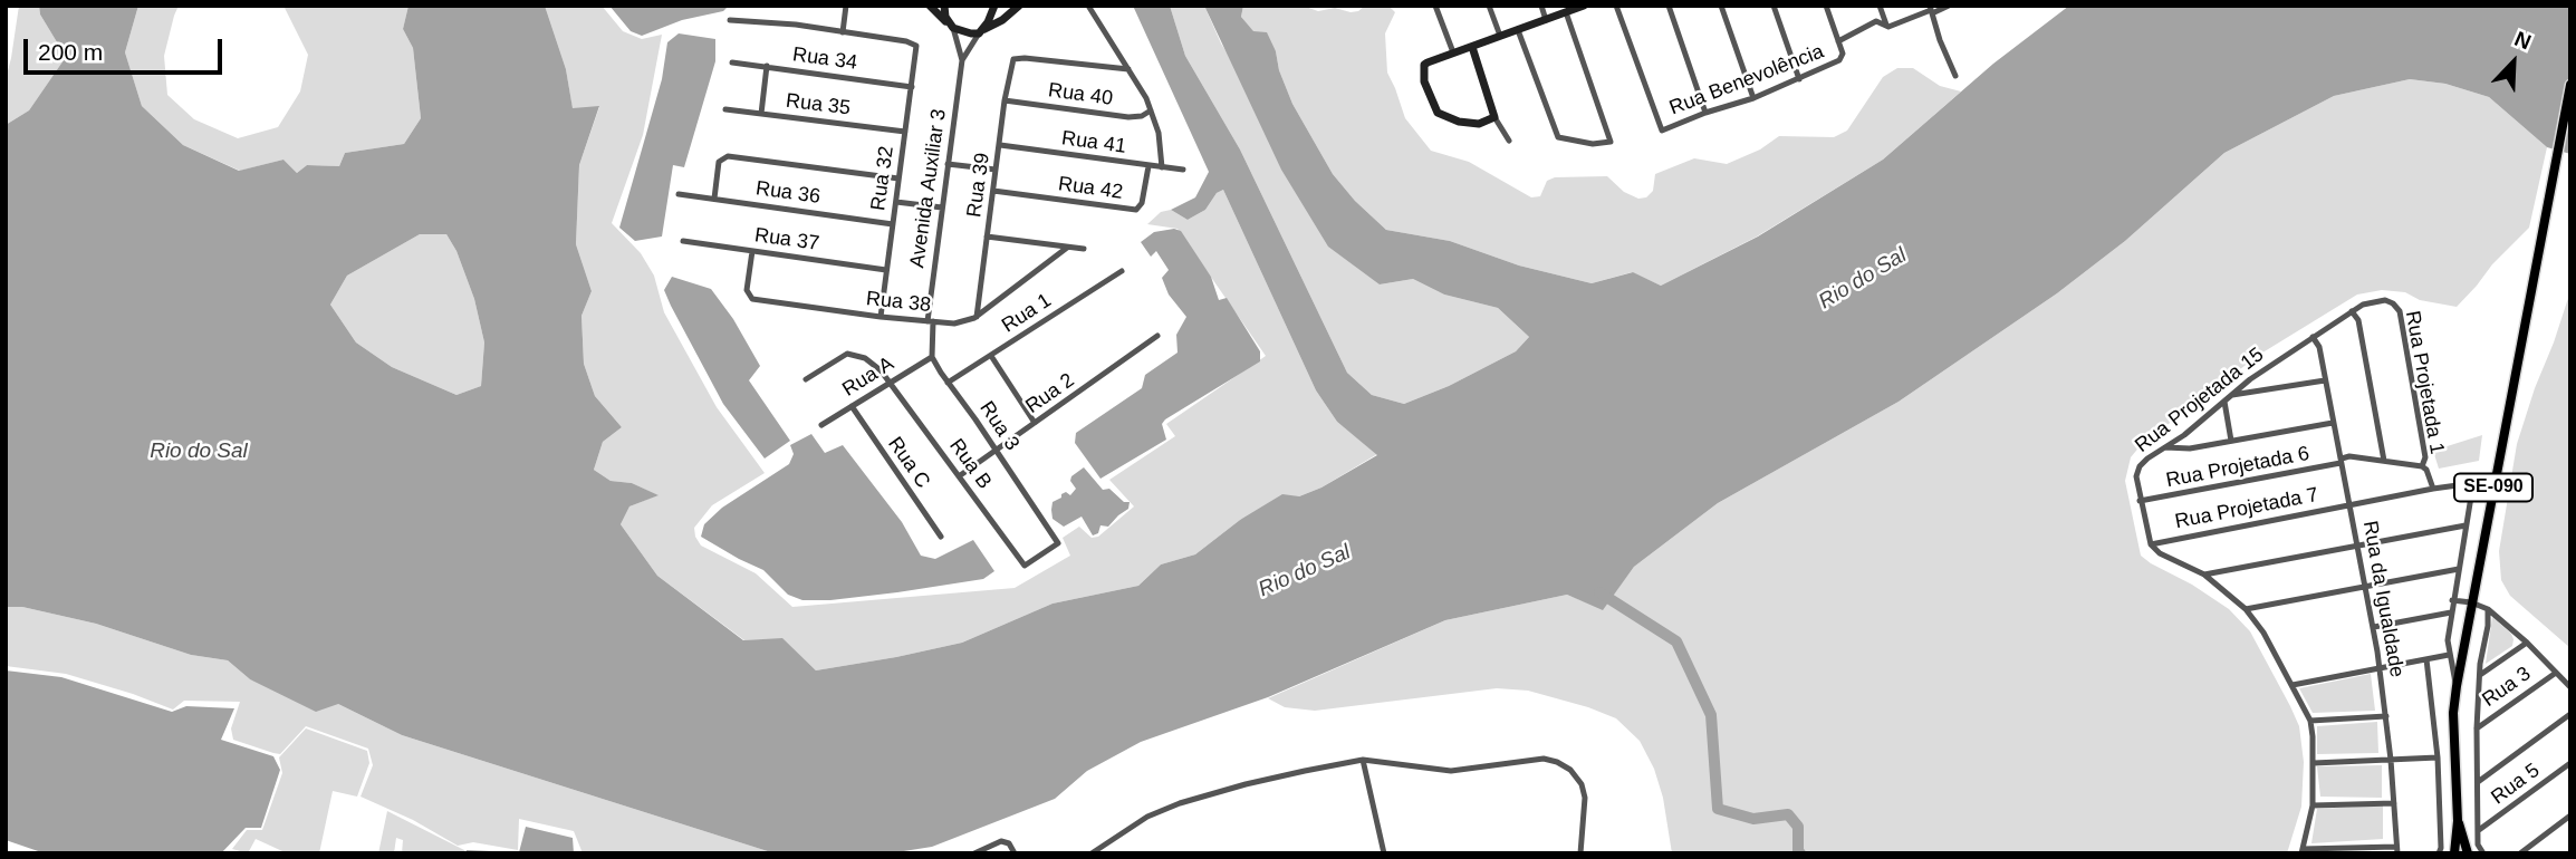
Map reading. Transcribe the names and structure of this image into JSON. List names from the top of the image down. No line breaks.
{"streets":{"main road":["SE-090"],"street":["Rua 34","Rua Benevolência","Rua 40","Rua 35","Rua 41","Rua 32","Rua 39","Avenida Auxiliar 3","Rua 42","Rua 36","Rua 37","Rua 38","Rua 1","Rua A","Rua Projetada 1","Rua 2","Rua Projetada 15","Rua 3","Rua C","Rua B","Rua Projetada 6","Rua Projetada 7","Rua da Igualdade","Rua 5"]},"crossings":[["Rua 34","Rua 32"],["Rua 40","Rua 39"],["Rua 35","Rua 32"],["Rua 41","Rua 39"],["Rua 41","Rua 42"],["Rua 32","Rua 36"],["Rua 32","Rua 37"],["Rua 32","Rua 38"],["Rua 39","Rua 42"],["Rua 39","Rua 38"],["Avenida Auxiliar 3","Rua 38"],["Rua 37","Rua 38"],["Rua 1","Rua 3"],["Rua A","Rua 3"],["Rua A","Rua C"],["Rua A","Rua B"],["Rua Projetada 1","Rua Projetada 15"],["Rua 2","Rua 3"],["Rua 2","Rua B"],["Rua Projetada 15","Rua Projetada 6"],["Rua Projetada 15","Rua Projetada 7"],["Rua Projetada 15","Rua da Igualdade"],["Rua 3","Rua B"],["Rua Projetada 6","Rua da Igualdade"],["Rua Projetada 7","Rua da Igualdade"]],"water":["Rio do Sal"],"scale_bar":"200 m","north":"top right"}
